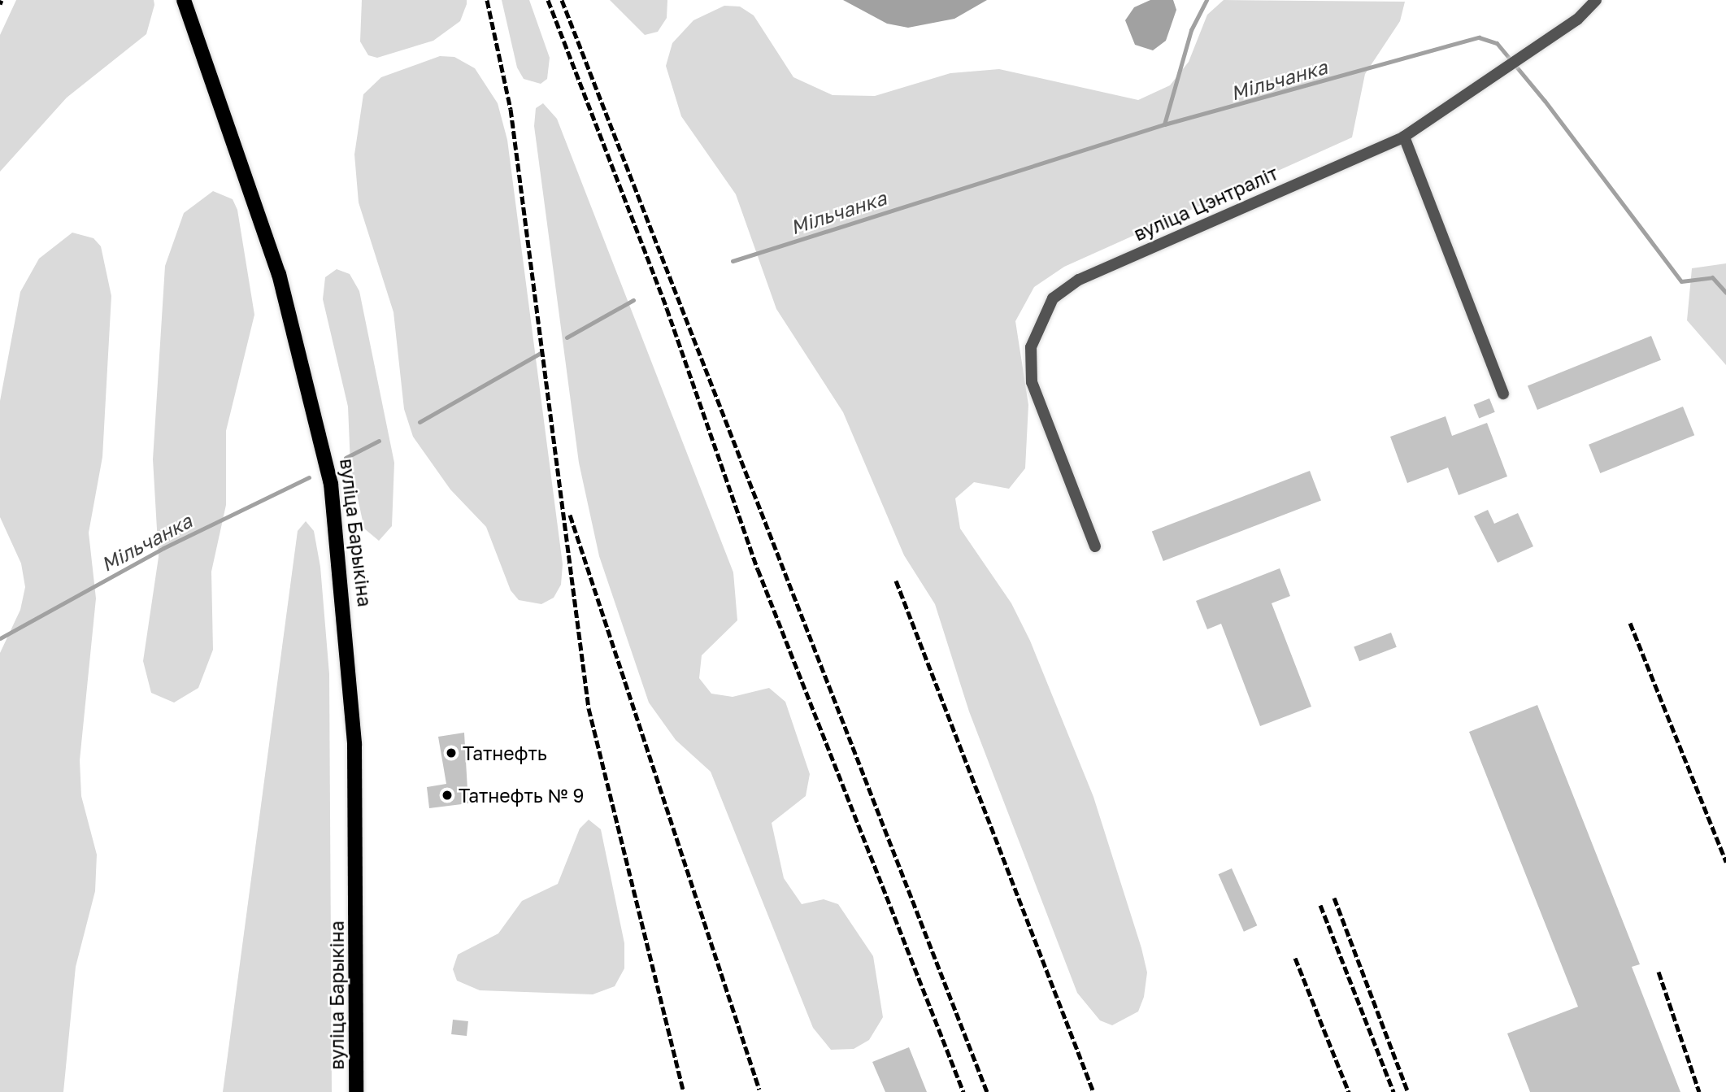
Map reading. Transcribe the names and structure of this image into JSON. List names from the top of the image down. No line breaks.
{"streets":{"main road":["вуліца Барыкіна"],"street":["вуліца Цэнтраліт"]},"water":["Мільчанка"],"places":["Татнефть","Татнефть № 9"]}
